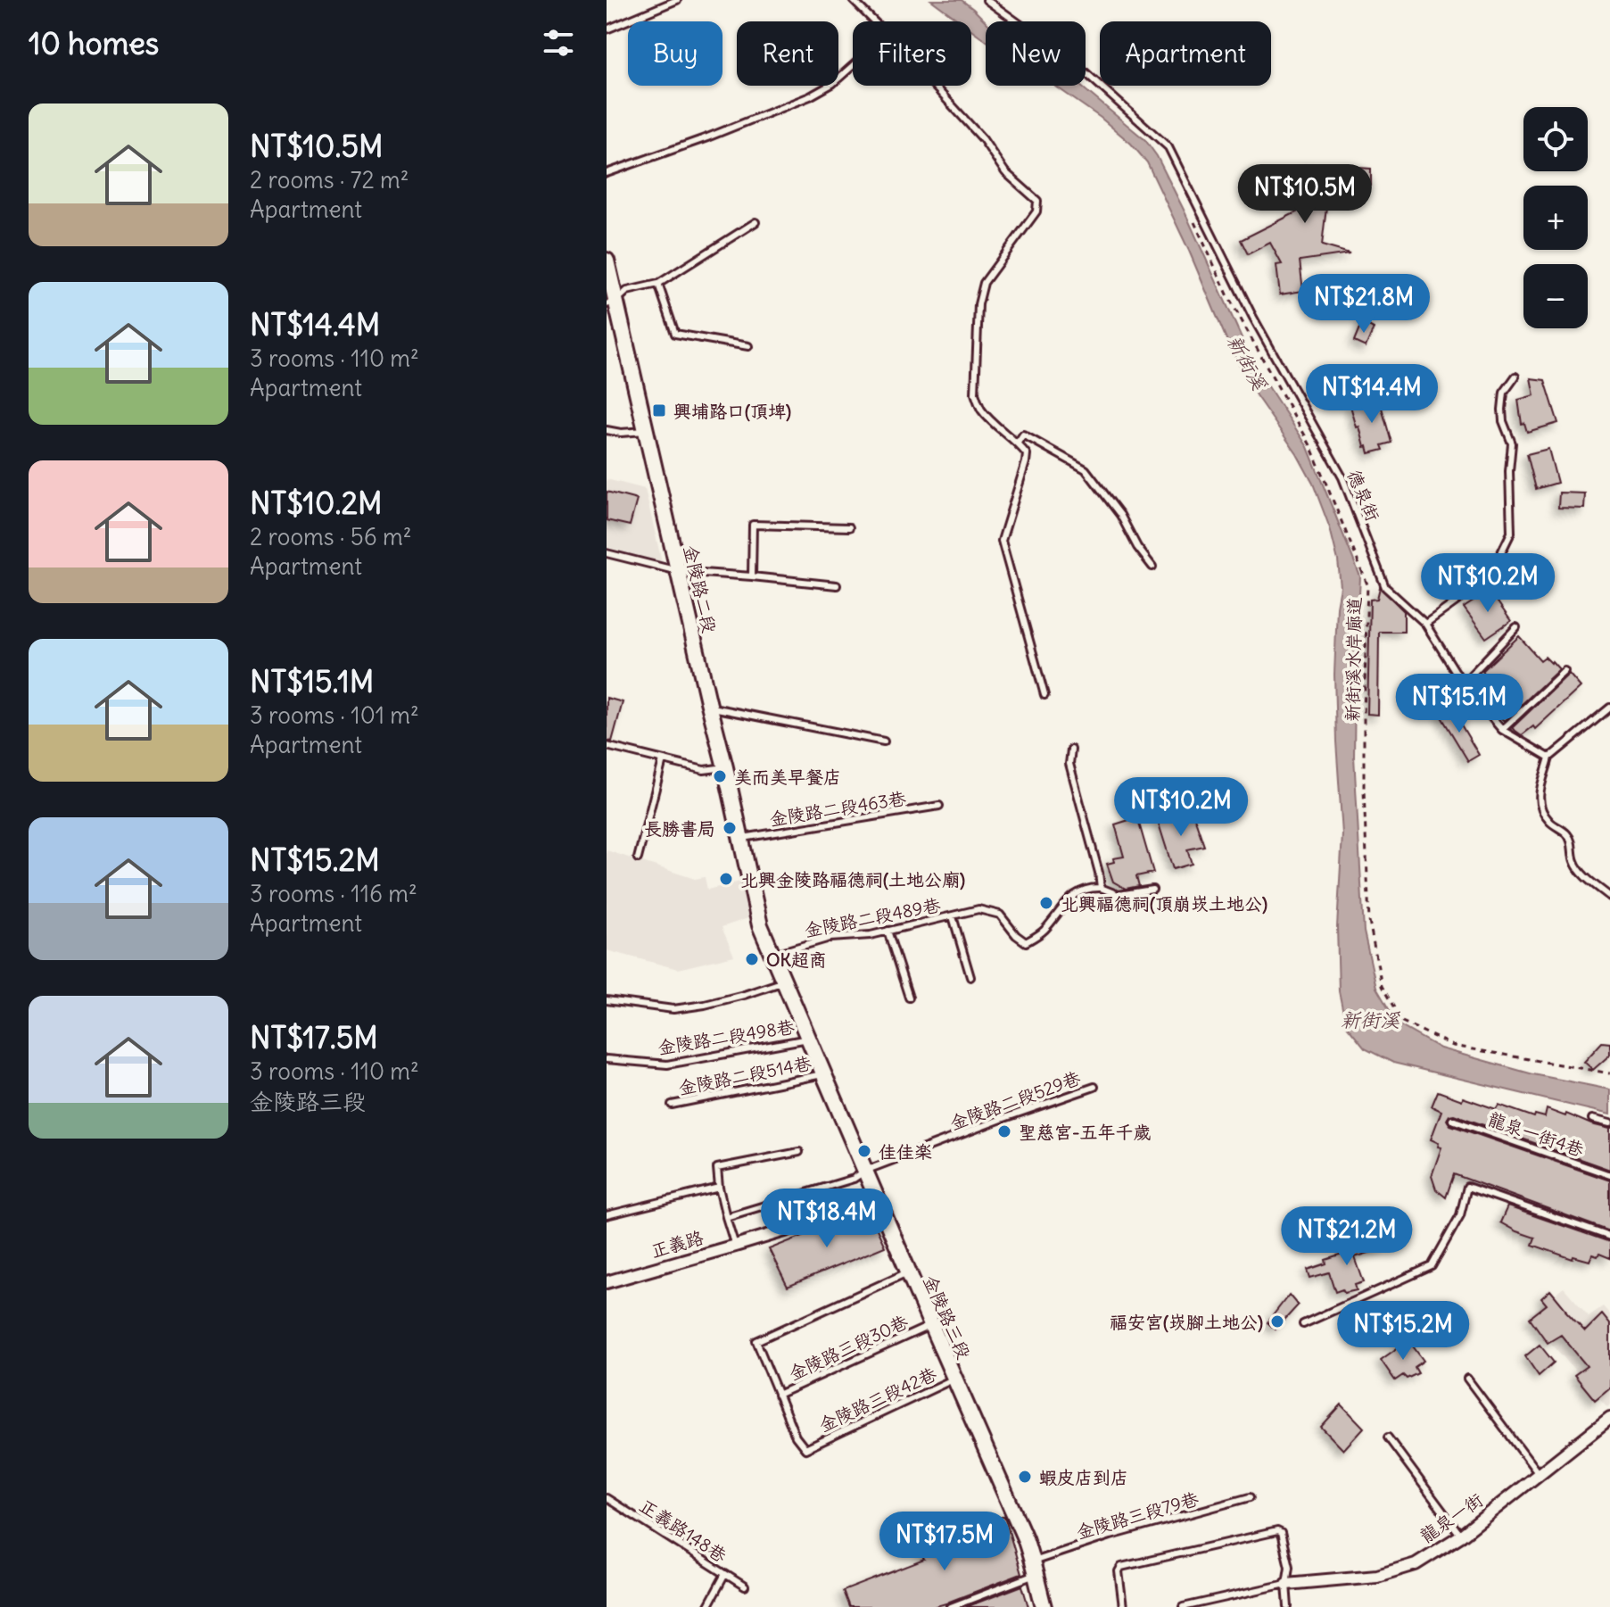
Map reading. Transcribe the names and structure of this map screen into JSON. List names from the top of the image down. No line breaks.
{"streets":{"main road":["金陵路二段","金陵路三段"],"street":["正義路","龍泉一街"],"lane":["德泉街","金陵路二段463巷","金陵路二段489巷","金陵路二段498巷","金陵路二段514巷","金陵路二段529巷","龍泉一街4巷","金陵路三段30巷","金陵路三段42巷","金陵路三段79巷","正義路148巷"],"path":["新街溪水岸廊道"]},"crossings":[["金陵路二段","金陵路二段463巷"],["金陵路二段","金陵路三段"],["金陵路二段489巷","金陵路三段"],["金陵路二段498巷","金陵路三段"],["金陵路二段514巷","金陵路三段"],["金陵路二段529巷","金陵路三段"],["正義路","金陵路三段"],["金陵路三段","金陵路三段30巷"],["金陵路三段","金陵路三段42巷"],["金陵路三段","金陵路三段79巷"],["金陵路三段30巷","金陵路三段42巷"]],"water":["新街溪"],"places":{"transit":["興埔路口(頂埤)"],"other":["美而美早餐店","長勝書局","北興金陵路福德祠(土地公廟)","北興福德祠(頂崩崁土地公)","OK超商","聖慈宮-五年千歲","佳佳楽","福安宮(崁腳土地公)","蝦皮店到店"]},"page":{"heading":"10 homes","chip":["Buy","Rent","Filters","New","Apartment"],"list":[{"name":"NT$10.5M","note":"2 rooms · 72 m² · Apartment"},{"name":"NT$14.4M","note":"3 rooms · 110 m² · Apartment"},{"name":"NT$10.2M","note":"2 rooms · 56 m² · Apartment"},{"name":"NT$15.1M","note":"3 rooms · 101 m² · Apartment"},{"name":"NT$15.2M","note":"3 rooms · 116 m² · Apartment"},{"name":"NT$17.5M","note":"3 rooms · 110 m² · 金陵路三段"}],"map_buttons":["+","−"],"price":["NT$10.5M","NT$21.8M","NT$14.4M","NT$10.2M","NT$15.1M","NT$10.2M","NT$18.4M","NT$21.2M","NT$15.2M","NT$17.5M"]}}
